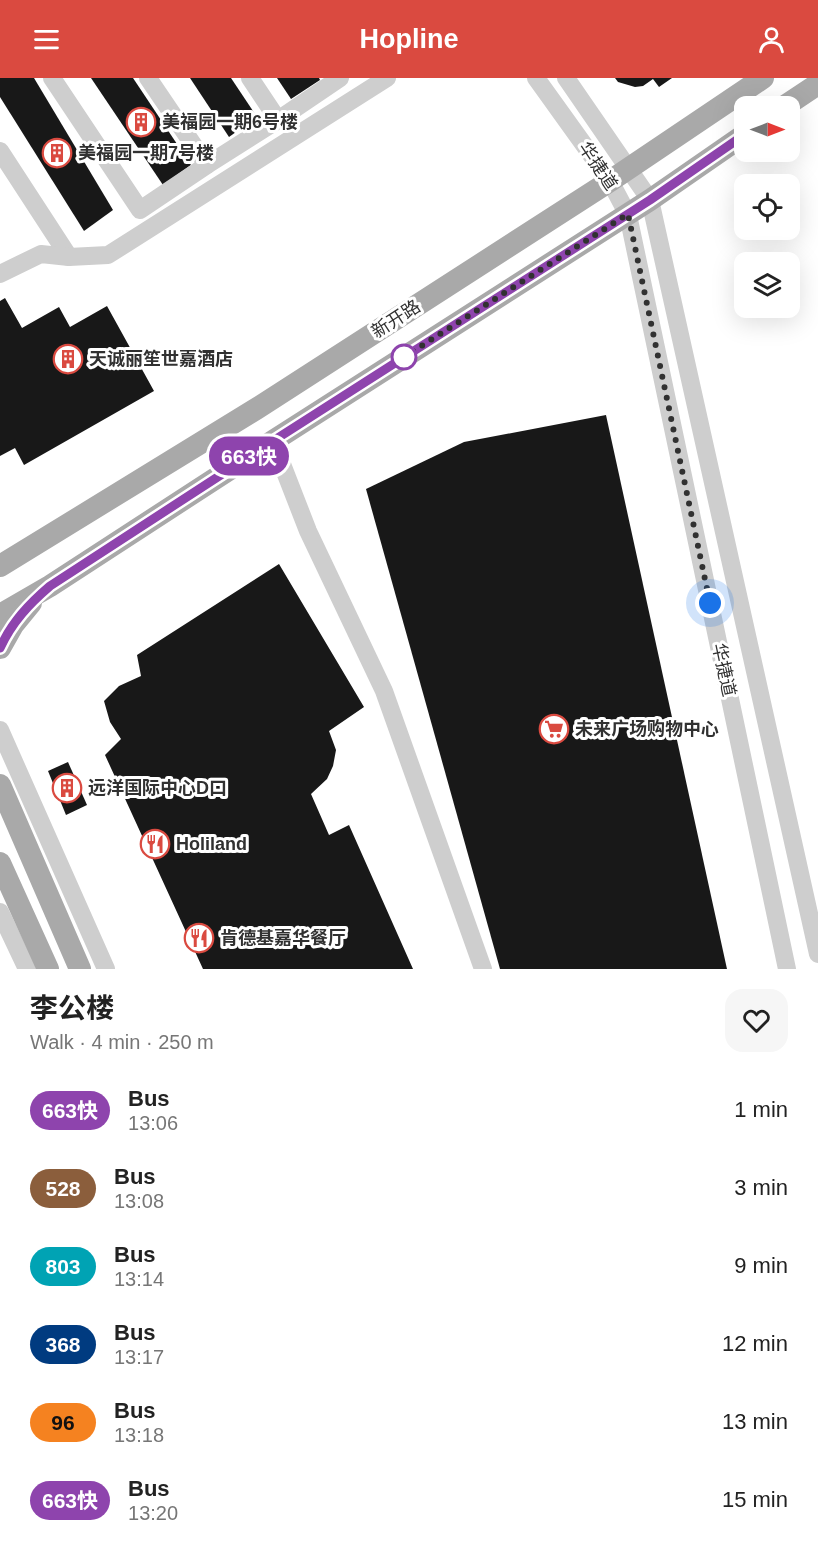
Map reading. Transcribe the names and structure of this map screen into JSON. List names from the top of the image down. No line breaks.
{"streets":{"main road":["新开路"],"street":["华捷道"]},"crossings":[["华捷道","新开路"]],"places":{"building":["美福园一期6号楼","美福园一期7号楼","天诚丽笙世嘉酒店","远洋国际中心D口"],"supermarket":["未来广场购物中心"],"restaurant":["Holiland","肯德基嘉华餐厅"]},"lines":["bus line 663快"],"north":"right","page":{"header":"Hopline","on_map":"663快","heading":["李公楼","Walk · 4 min · 250 m"],"list":[{"mark":"663快","name":"Bus","note":"13:06","value":"1 min"},{"mark":"528","name":"Bus","note":"13:08","value":"3 min"},{"mark":"803","name":"Bus","note":"13:14","value":"9 min"},{"mark":"368","name":"Bus","note":"13:17","value":"12 min"},{"mark":"96","name":"Bus","note":"13:18","value":"13 min"},{"mark":"663快","name":"Bus","note":"13:20","value":"15 min"}]}}
